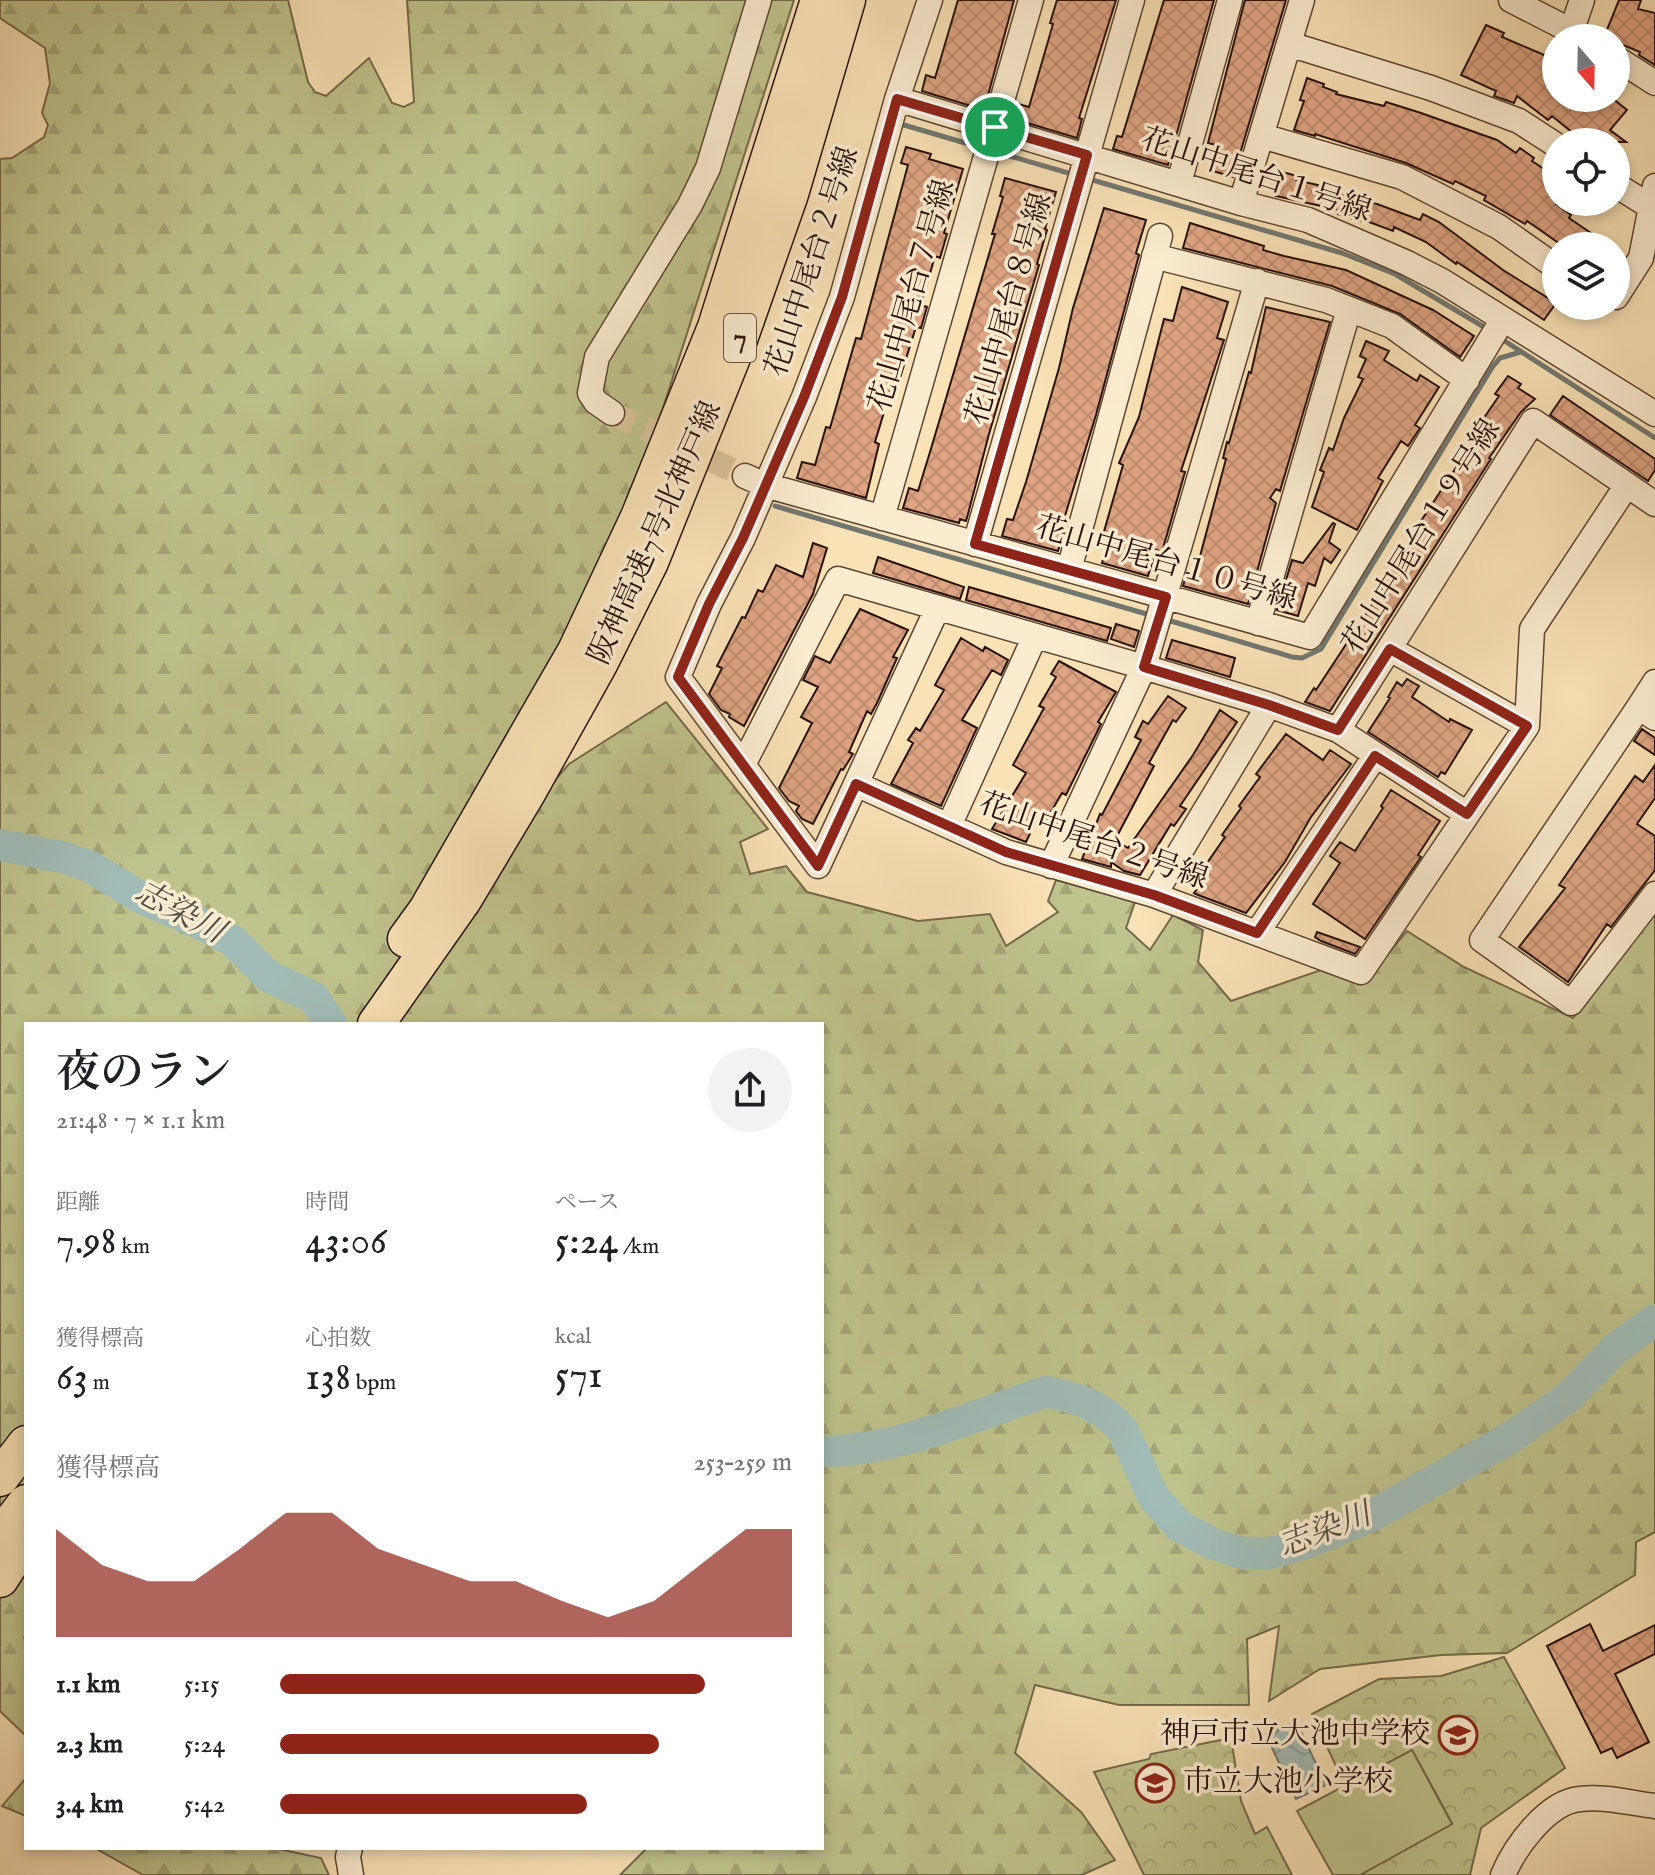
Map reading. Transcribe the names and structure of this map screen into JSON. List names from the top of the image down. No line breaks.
{"streets":{"highway":["7","阪神高速7号北神戸線"],"street":["花山中尾台１号線","花山中尾台２号線","花山中尾台７号線","花山中尾台８号線","花山中尾台１９号線","花山中尾台１０号線"]},"crossings":[["花山中尾台１号線","花山中尾台２号線"],["花山中尾台１号線","花山中尾台７号線"],["花山中尾台１号線","花山中尾台８号線"],["花山中尾台１号線","花山中尾台１０号線"],["花山中尾台２号線","花山中尾台１０号線"],["花山中尾台７号線","花山中尾台１０号線"],["花山中尾台８号線","花山中尾台１０号線"]],"water":["志染川"],"places":{"school or university":["神戸市立大池中学校","市立大池小学校"]},"north":"bottom","page":{"heading":["夜のラン","21:48 · 7 × 1.1 km"],"stats":[["距離","7.98 km"],["時間","43:06"],["ペース","5:24 /km"],["獲得標高","63 m"],["心拍数","138 bpm"],["kcal","571"]],"chart":["獲得標高","253–259 m"],"list":[{"name":"1.1 km","note":"5:15"},{"name":"2.3 km","note":"5:24"},{"name":"3.4 km","note":"5:42"}]}}
